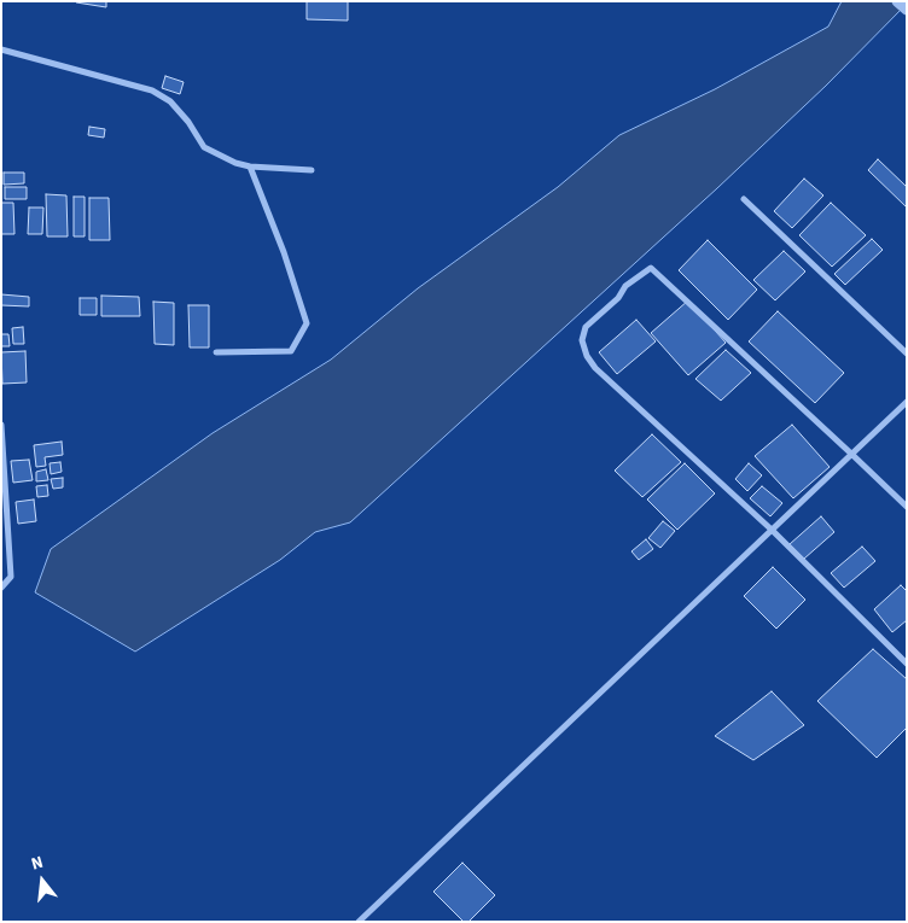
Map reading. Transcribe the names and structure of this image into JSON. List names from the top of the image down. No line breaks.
{"north":"top"}
